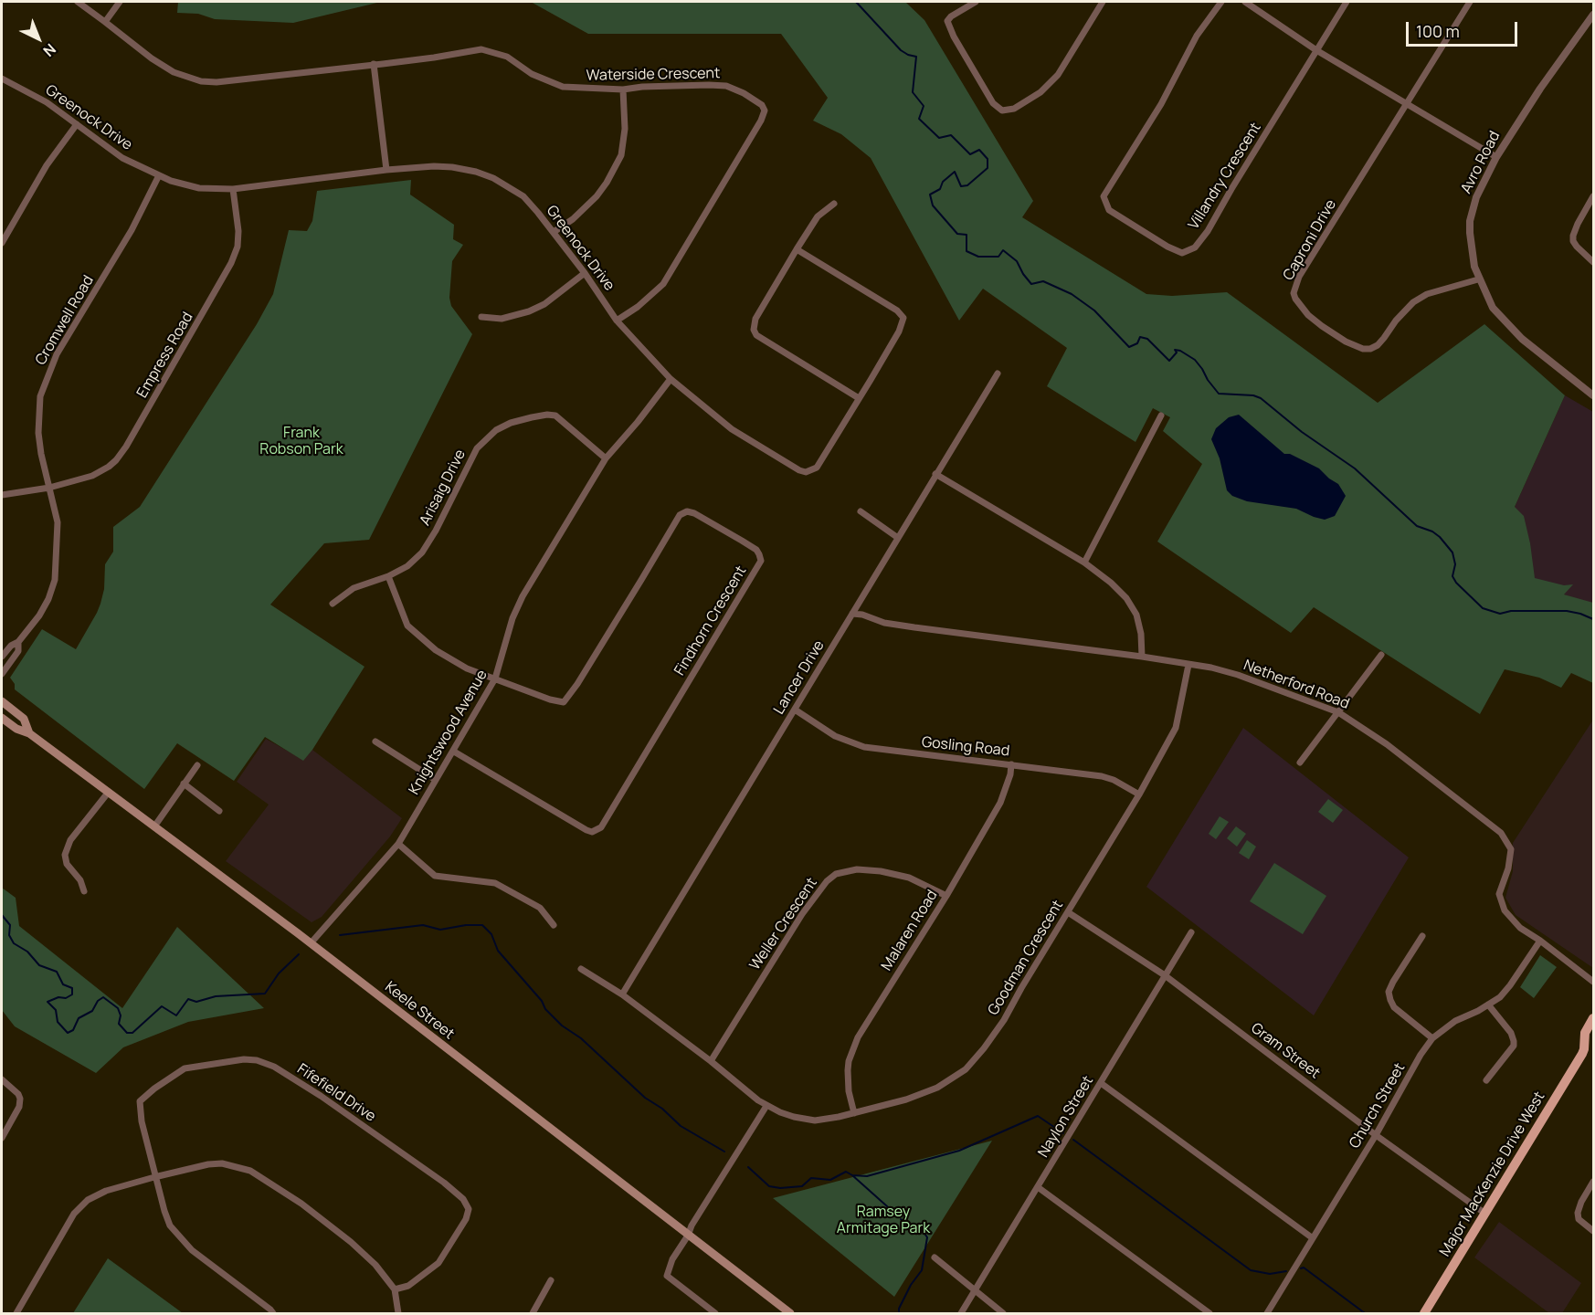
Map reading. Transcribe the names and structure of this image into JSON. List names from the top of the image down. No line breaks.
{"streets":{"main road":["Keele Street","Major MacKenzie Drive West"],"street":["Waterside Crescent","Greenock Drive","Avro Road","Villandry Crescent","Caproni Drive","Cromwell Road","Empress Road","Arisaig Drive","Findhorn Crescent","Lancer Drive","Netherford Road","Knightswood Avenue","Gosling Road","Weller Crescent","Malaren Road","Goodman Crescent","Gram Street","Fifefield Drive","Church Street","Naylon Street"]},"crossings":[["Waterside Crescent","Greenock Drive"],["Greenock Drive","Cromwell Road"],["Greenock Drive","Empress Road"],["Greenock Drive","Knightswood Avenue"],["Avro Road","Caproni Drive"],["Cromwell Road","Empress Road"],["Arisaig Drive","Knightswood Avenue"],["Findhorn Crescent","Knightswood Avenue"],["Lancer Drive","Netherford Road"],["Lancer Drive","Gosling Road"],["Lancer Drive","Goodman Crescent"],["Netherford Road","Goodman Crescent"],["Netherford Road","Church Street"],["Knightswood Avenue","Keele Street"],["Gosling Road","Malaren Road"],["Gosling Road","Goodman Crescent"],["Weller Crescent","Malaren Road"],["Weller Crescent","Goodman Crescent"],["Malaren Road","Goodman Crescent"],["Goodman Crescent","Gram Street"],["Gram Street","Church Street"],["Gram Street","Naylon Street"],["Gram Street","Major MacKenzie Drive West"]],"parks":["Frank Robson Park","Ramsey Armitage Park"],"scale_bar":"100 m","north":"bottom right"}
